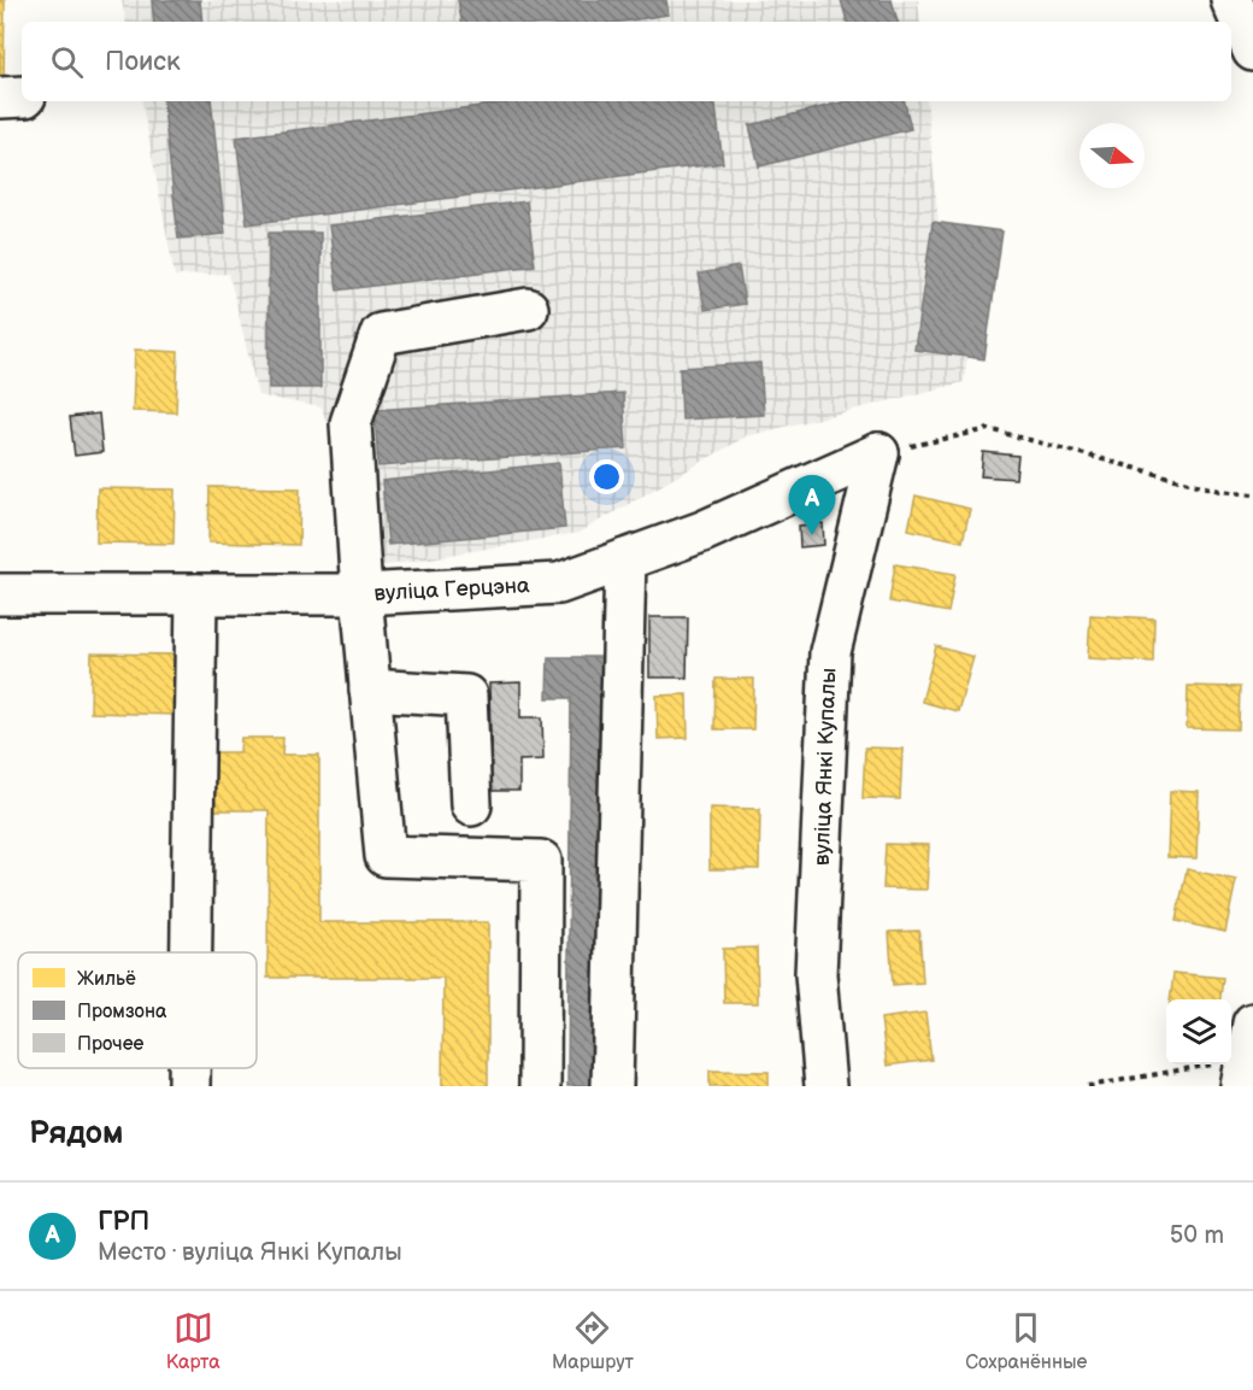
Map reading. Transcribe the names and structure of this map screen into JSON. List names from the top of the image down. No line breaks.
{"streets":{"street":["вуліца Герцэна","вуліца Янкі Купалы"]},"crossings":[["вуліца Герцэна","вуліца Янкі Купалы"]],"legend":["Жильё","Промзона","Прочее"],"north":"right","page":{"search":"Поиск","pins":"A","heading":"Рядом","list":[{"mark":"A","name":"ГРП","note":"Место · вуліца Янкі Купалы","value":"50 m"}],"nav":["Карта","Маршрут","Сохранённые"]}}
